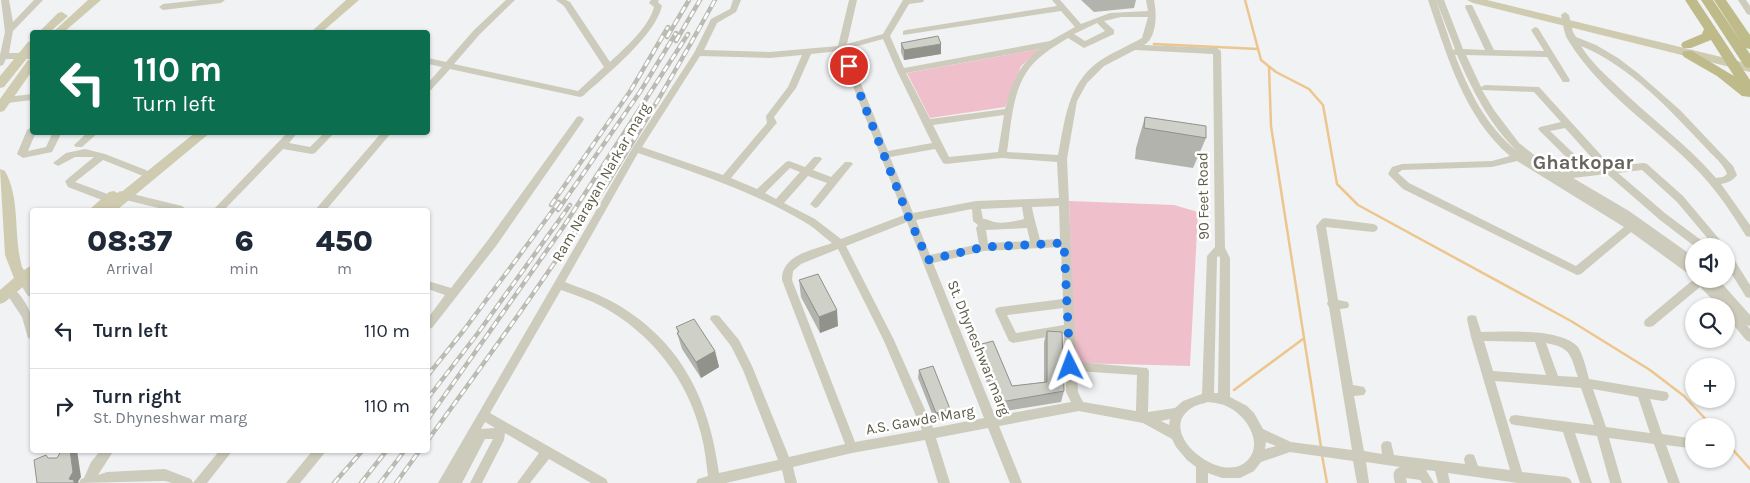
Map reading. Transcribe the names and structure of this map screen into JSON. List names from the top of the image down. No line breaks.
{"streets":{"street":["Ram Narayan Narkar marg","90 Feet Road","St. Dhyneshwar marg","A.S. Gawde Marg"]},"crossings":[["Ram Narayan Narkar marg","A.S. Gawde Marg"],["90 Feet Road","A.S. Gawde Marg"],["St. Dhyneshwar marg","A.S. Gawde Marg"]],"districts":["Ghatkopar"],"page":{"turn":["110 m","Turn left"],"eta":["08:37","Arrival","6","min","450","m"],"map_buttons":["+","−"],"list":[{"name":"Turn left","value":"110 m"},{"name":"Turn right","note":"St. Dhyneshwar marg","value":"110 m"}]}}
